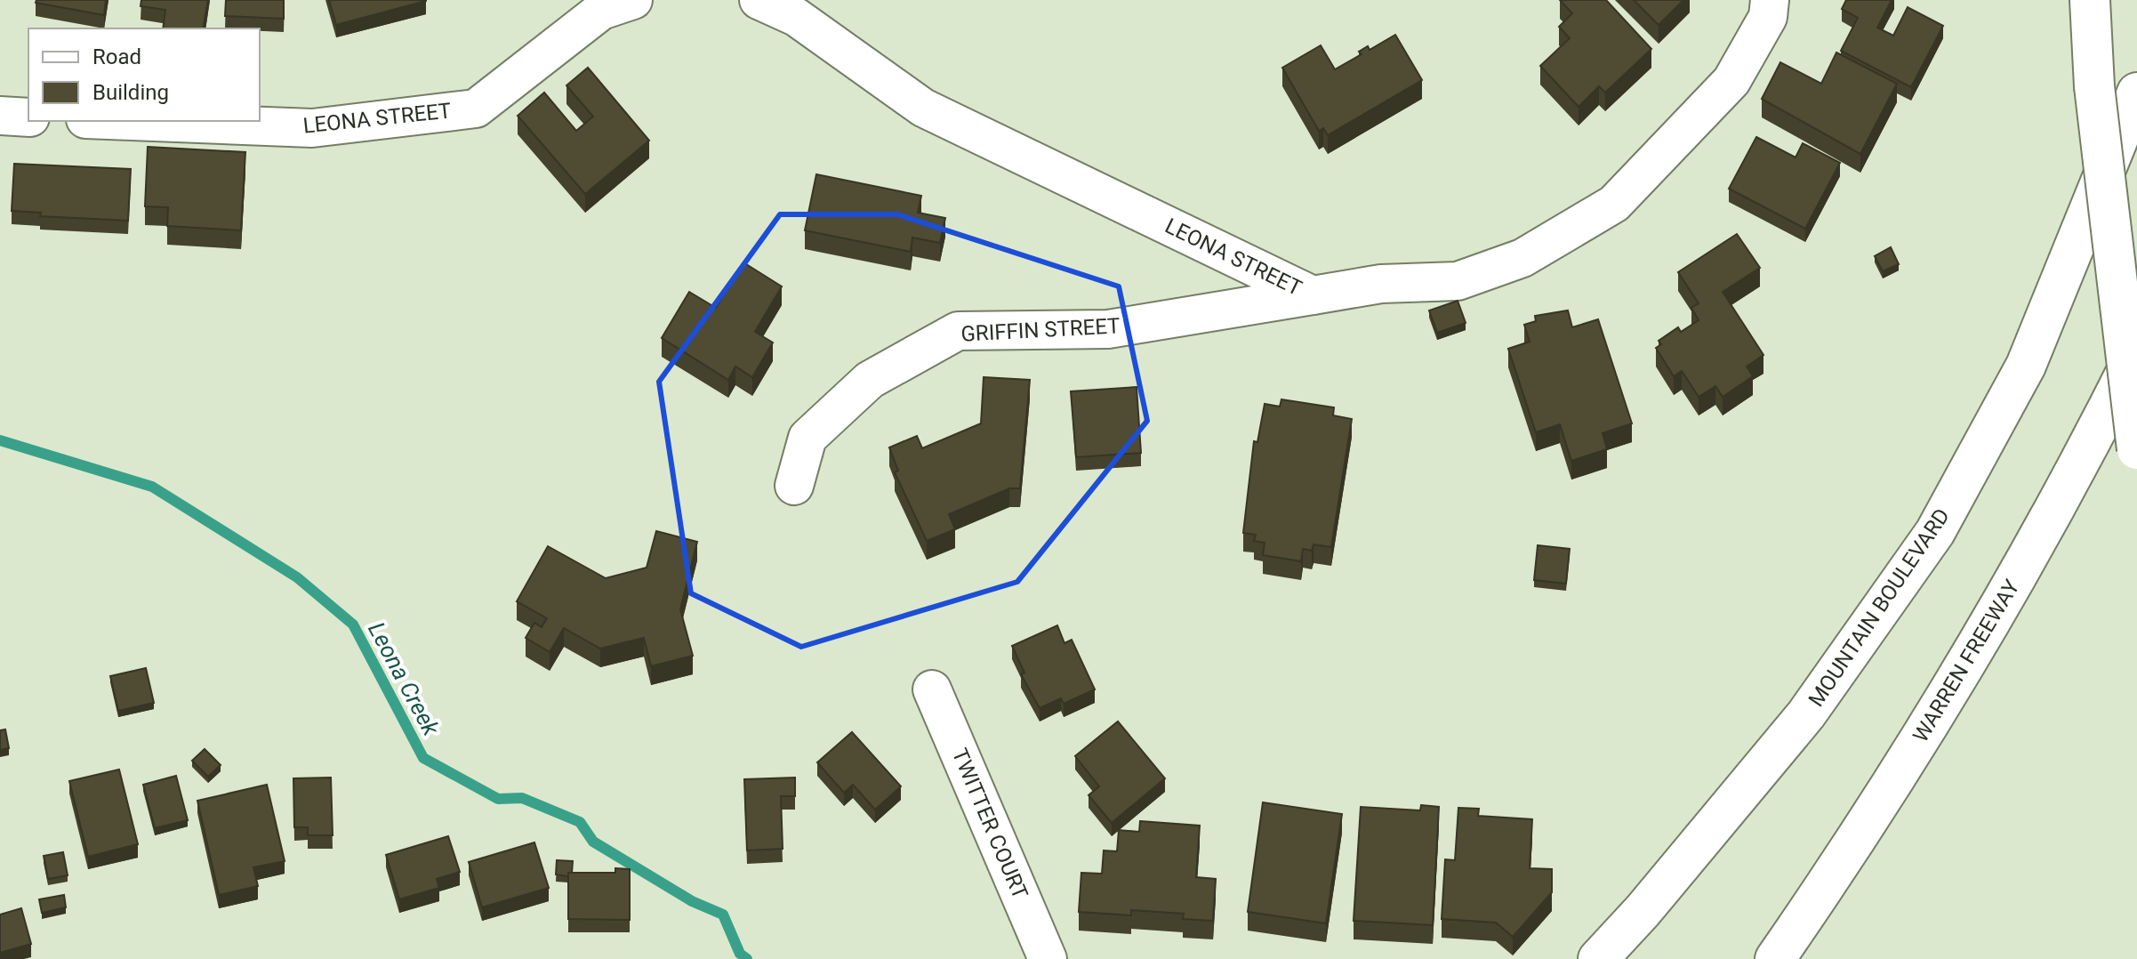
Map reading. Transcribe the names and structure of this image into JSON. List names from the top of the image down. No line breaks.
{"streets":{"main road":["MOUNTAIN BOULEVARD","WARREN FREEWAY"],"street":["LEONA STREET","GRIFFIN STREET","TWITTER COURT"]},"crossings":[["LEONA STREET","GRIFFIN STREET"]],"water":["Leona Creek"],"legend":["Road","Building"]}
